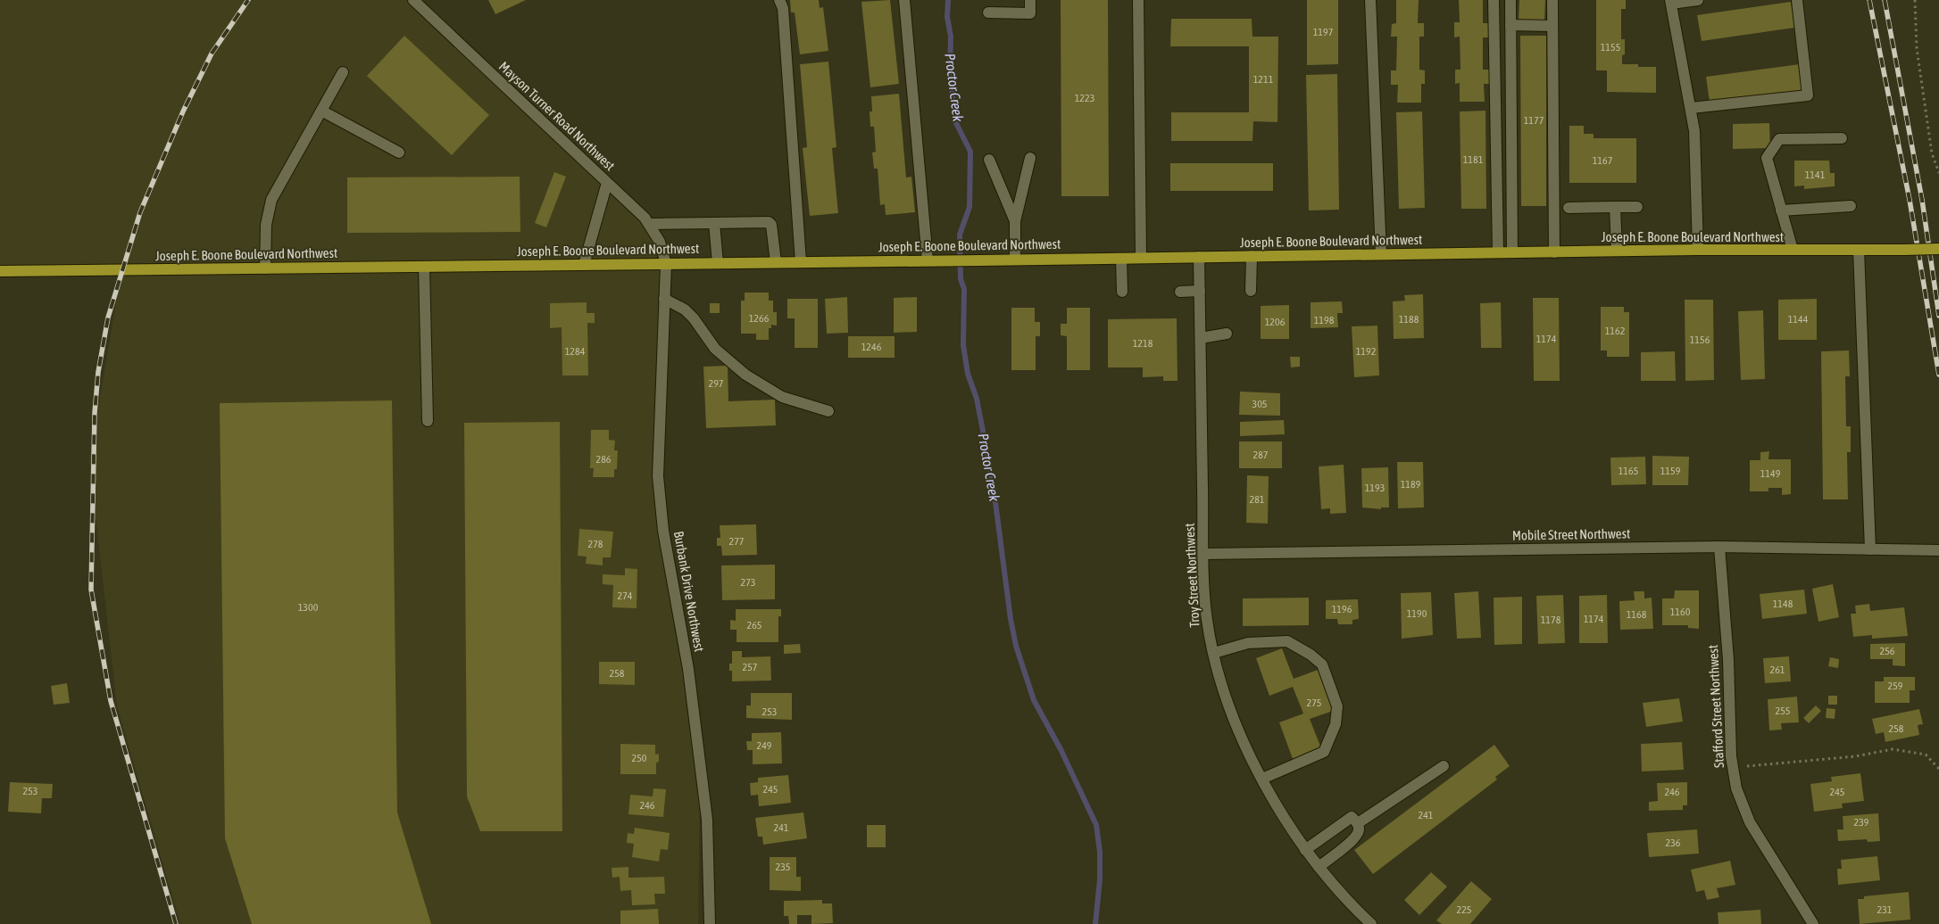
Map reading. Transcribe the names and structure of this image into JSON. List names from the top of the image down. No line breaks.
{"streets":{"main road":["Joseph E. Boone Boulevard Northwest"],"street":["Mayson Turner Road Northwest","Mobile Street Northwest","Troy Street Northwest","Burbank Drive Northwest","Stafford Street Northwest"]},"crossings":[["Mayson Turner Road Northwest","Joseph E. Boone Boulevard Northwest"],["Mayson Turner Road Northwest","Burbank Drive Northwest"],["Joseph E. Boone Boulevard Northwest","Troy Street Northwest"],["Joseph E. Boone Boulevard Northwest","Burbank Drive Northwest"],["Mobile Street Northwest","Troy Street Northwest"],["Mobile Street Northwest","Stafford Street Northwest"]],"water":["Proctor Creek"],"house_numbers":["1197","1155","1211","1223","1177","1181","1167","1141","1266","1188","1144","1198","1206","1162","1174","1156","1218","1246","1284","1192","297","305","287","286","1165","1159","1149","1189","1193","281","277","278","273","274","1148","1300","1196","1160","1190","1168","1174","1178","265","256","257","261","258","259","275","255","253","258","249","250","245","253","246","245","246","241","239","241","236","235","225","231"]}
